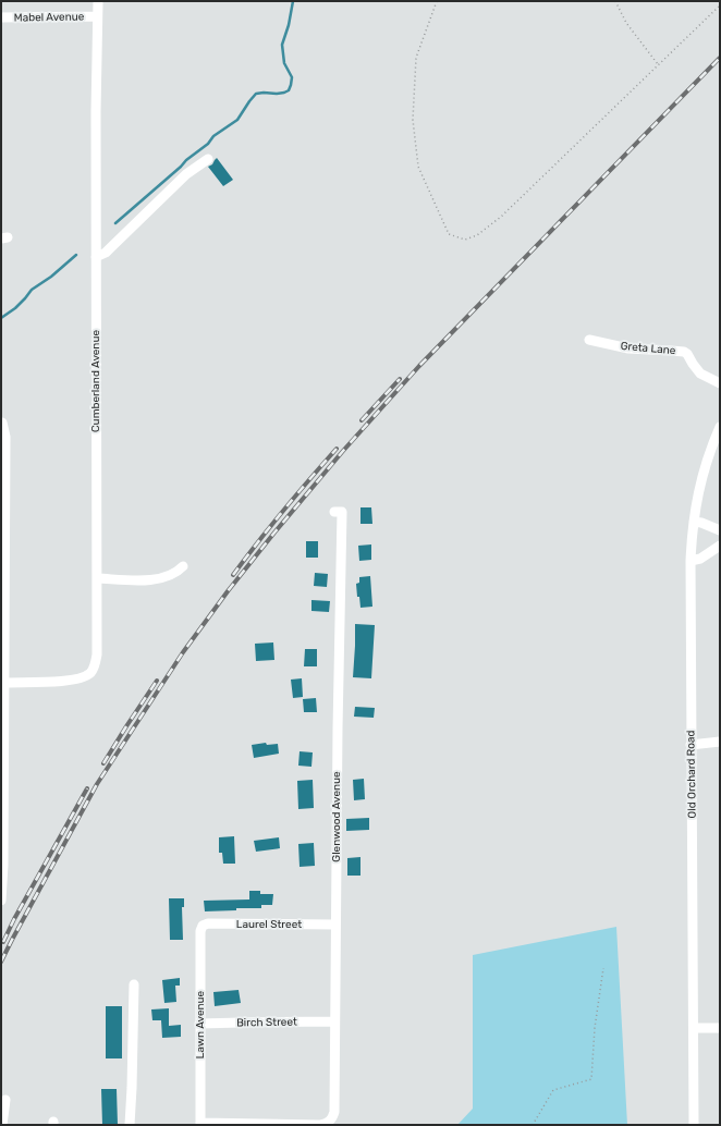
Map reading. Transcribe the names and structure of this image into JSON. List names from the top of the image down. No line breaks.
{"streets":{"street":["Mabel Avenue","Greta Lane","Cumberland Avenue","Old Orchard Road","Glenwood Avenue","Laurel Street","Birch Street","Lawn Avenue"]},"crossings":[["Mabel Avenue","Cumberland Avenue"],["Glenwood Avenue","Laurel Street"],["Glenwood Avenue","Birch Street"],["Glenwood Avenue","Lawn Avenue"],["Laurel Street","Lawn Avenue"],["Birch Street","Lawn Avenue"]]}
